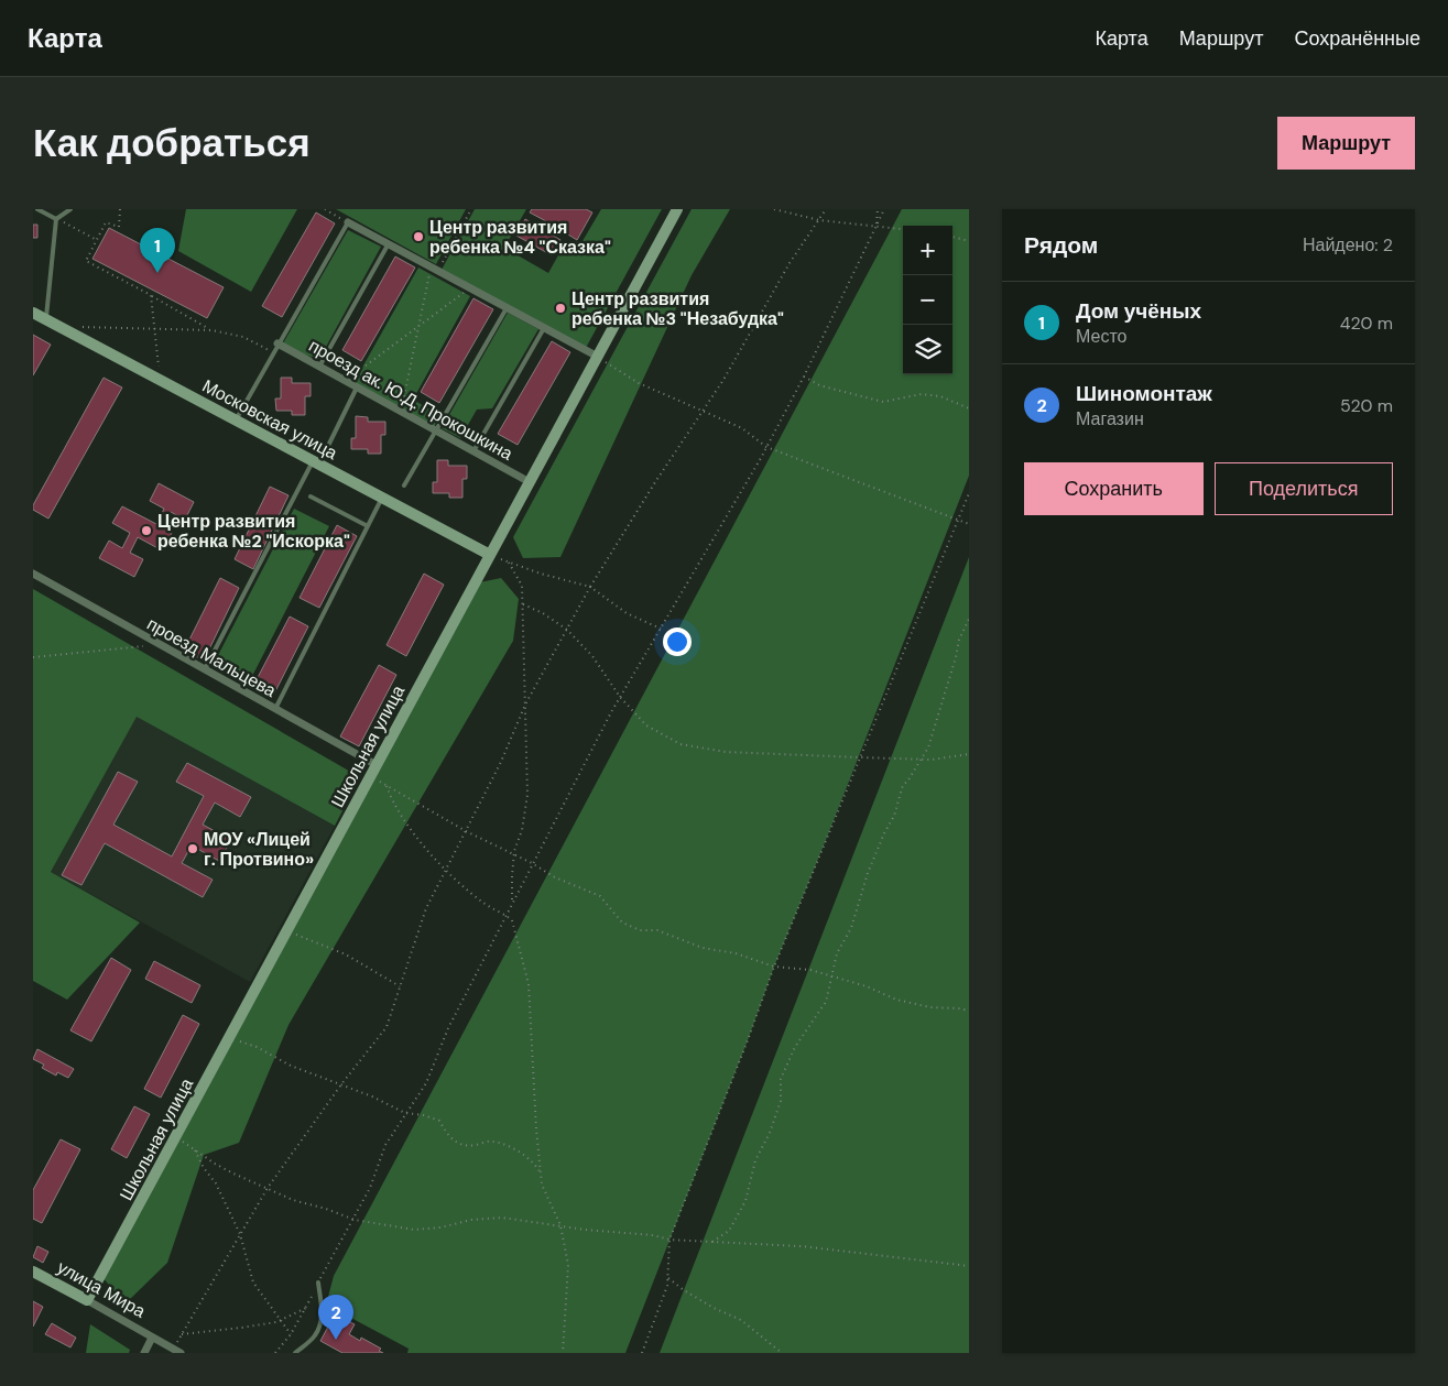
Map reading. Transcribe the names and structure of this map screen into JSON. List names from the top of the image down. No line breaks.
{"streets":{"street":["проезд ак. Ю.Д. Прокошкина","Московская улица","проезд Мальцева","Школьная улица","улица Мира"]},"crossings":[["проезд ак. Ю.Д. Прокошкина","Школьная улица"],["Московская улица","Школьная улица"],["проезд Мальцева","Школьная улица"],["Школьная улица","улица Мира"]],"places":["Центр развития ребенка №4 \"Сказка\"","Центр развития ребенка №3 \"Незабудка\"","Центр развития ребенка №2 \"Искорка\"","МОУ «Лицей г. Протвино»"],"page":{"header":"Карта","nav":["Карта","Маршрут","Сохранённые"],"buttons":["Маршрут",["Сохранить","Поделиться"]],"title":"Как добраться","heading":["Рядом","Найдено: 2"],"map_buttons":["+","−"],"pins":["1","2"],"list":[{"mark":"1","name":"Дом учёных","note":"Место","value":"420 m"},{"mark":"2","name":"Шиномонтаж","note":"Магазин","value":"520 m"}]}}
